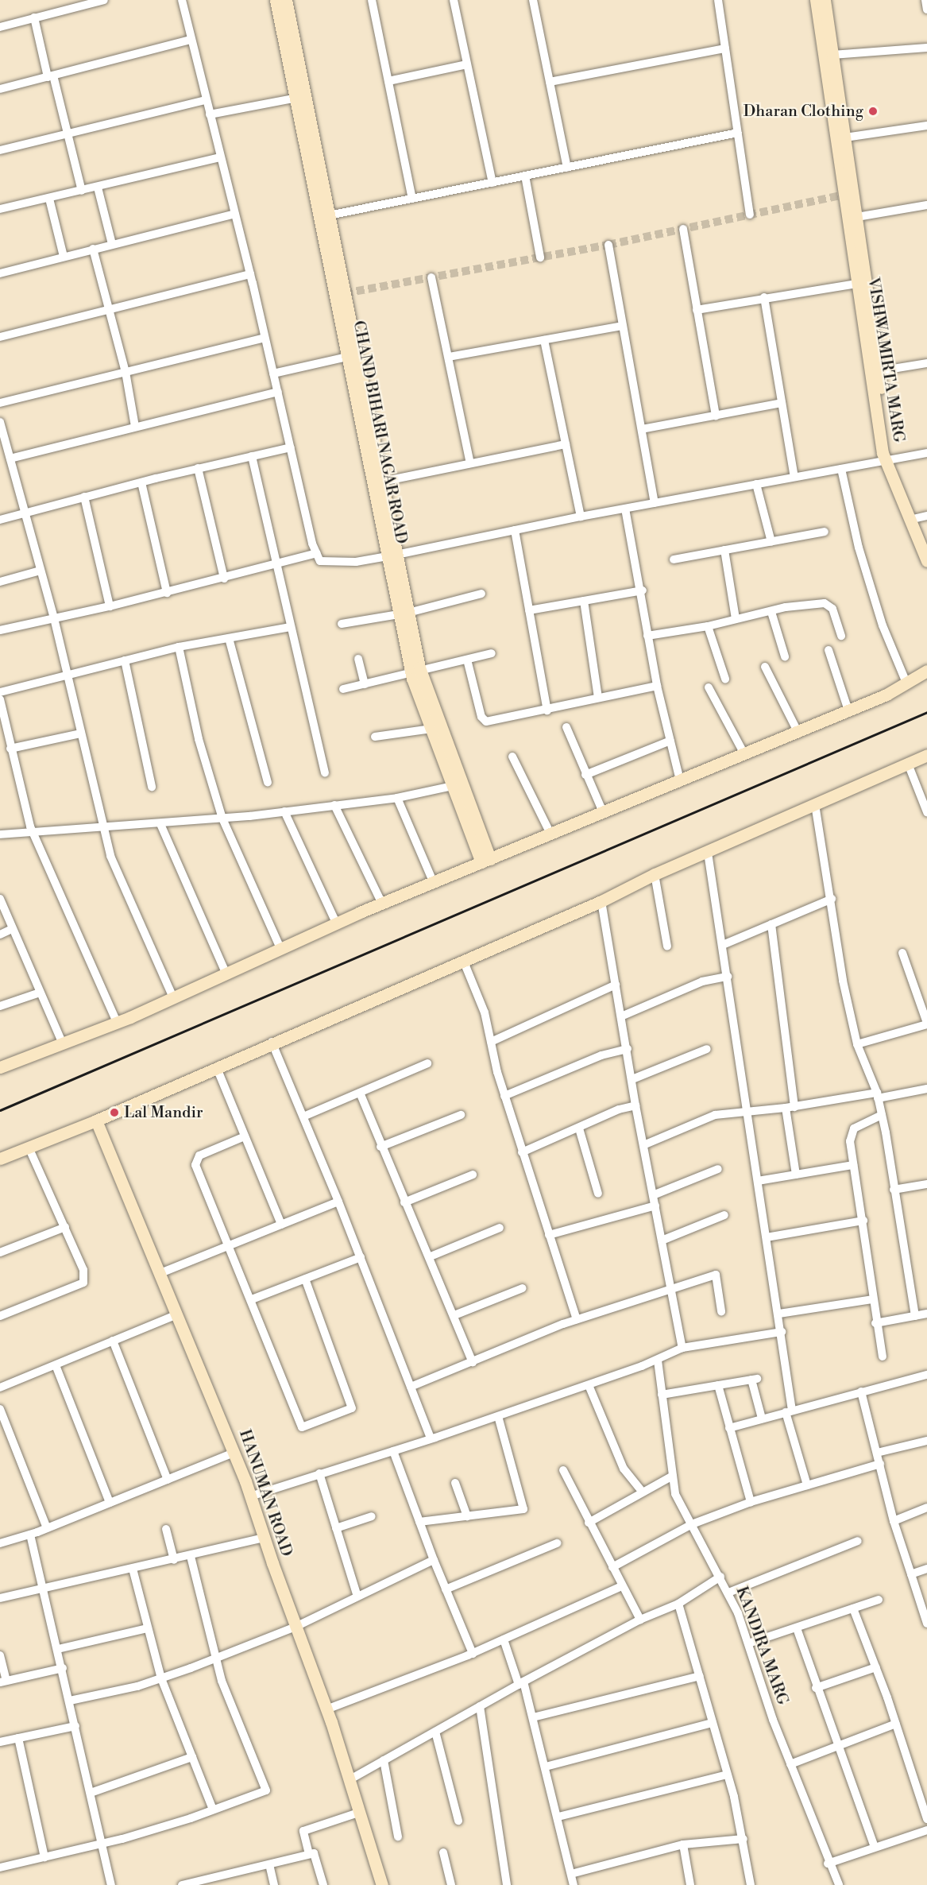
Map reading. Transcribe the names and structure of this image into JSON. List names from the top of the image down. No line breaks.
{"streets":{"street":["VISHWAMIRTA MARG","CHAND BIHARI NAGAR ROAD","HANUMAN ROAD","KANDIRA MARG"]},"places":["Dharan Clothing","Lal Mandir"]}
